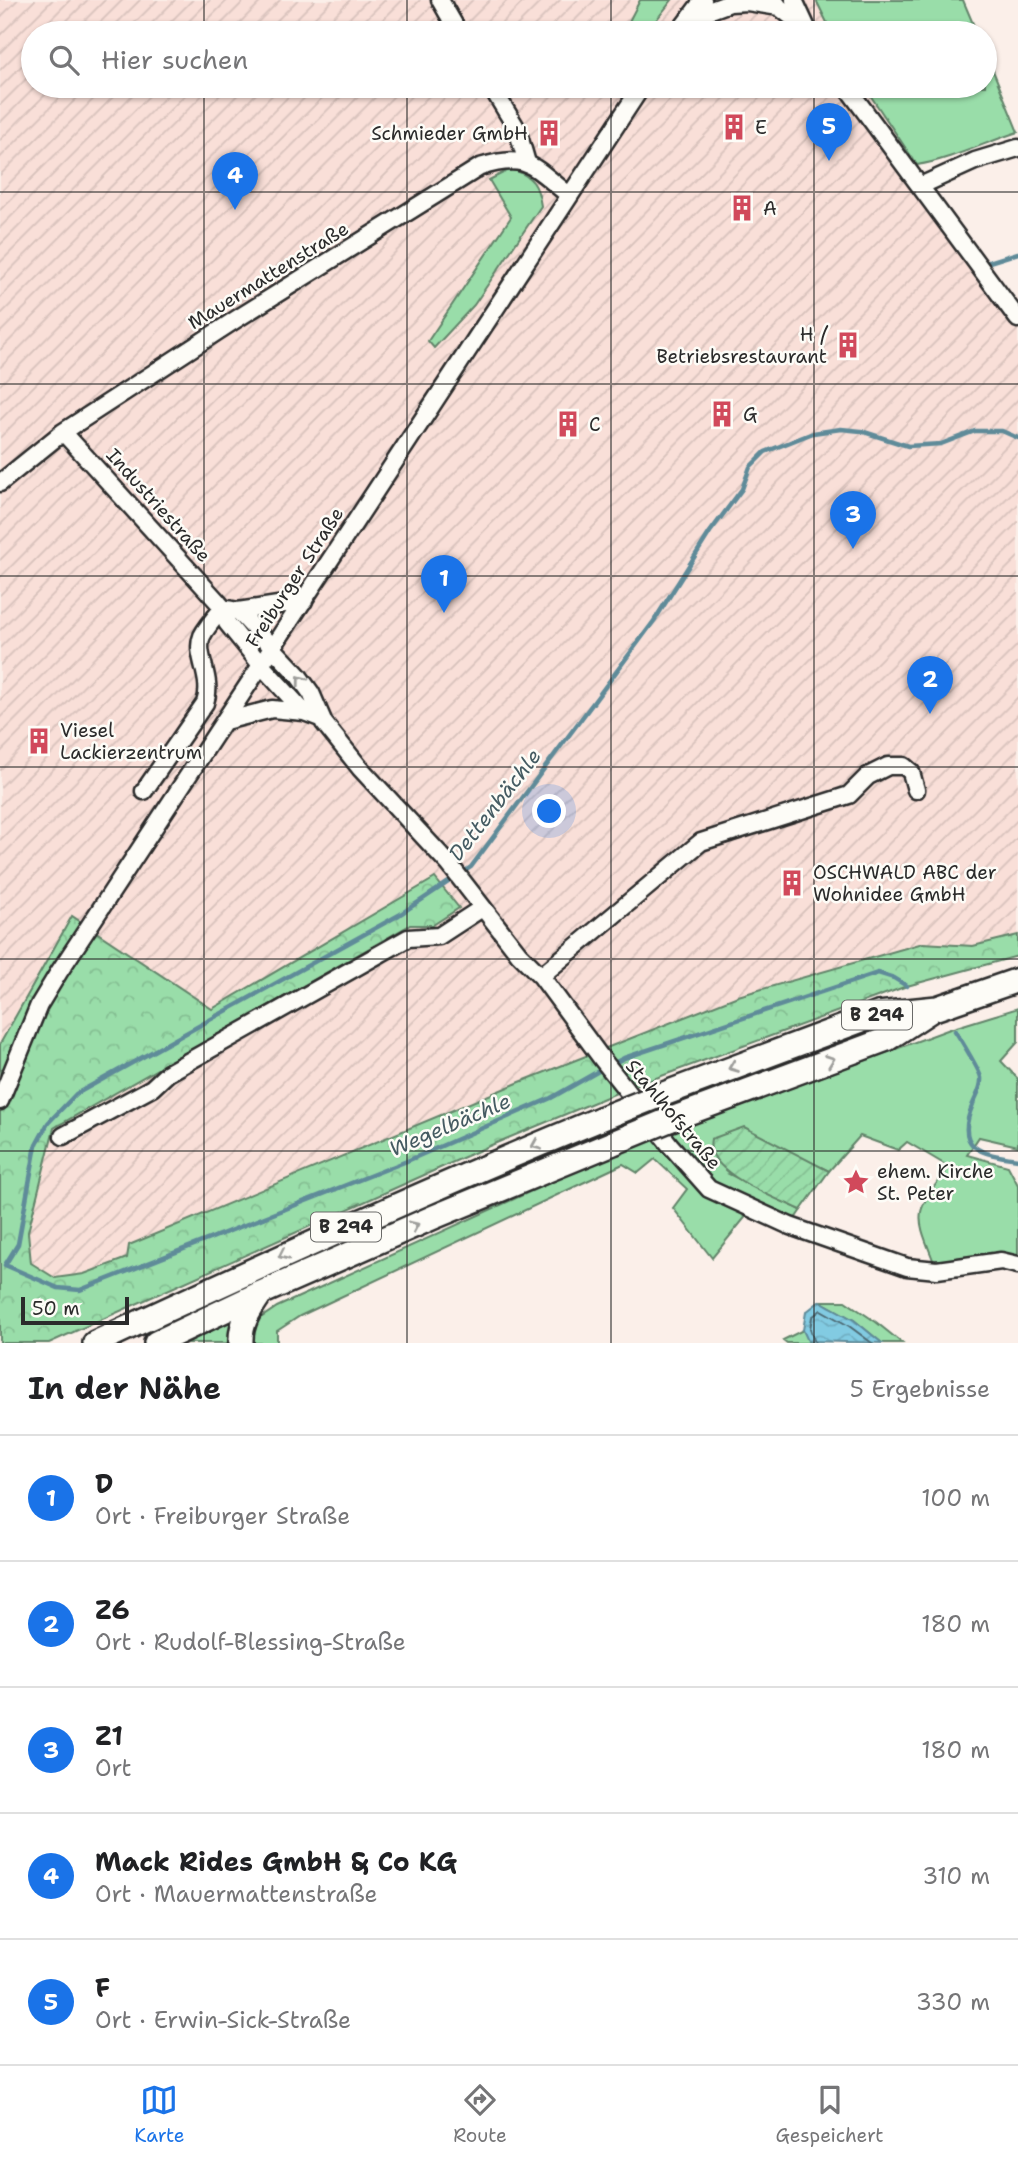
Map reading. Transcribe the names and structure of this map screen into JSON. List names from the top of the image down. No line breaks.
{"streets":{"highway":["B 294"],"street":["Mauermattenstraße","Industriestraße","Freiburger Straße","Stahlhofstraße"]},"crossings":[["Mauermattenstraße","Industriestraße"],["Industriestraße","Freiburger Straße"],["Industriestraße","Stahlhofstraße"],["Freiburger Straße","Stahlhofstraße"]],"water":["Dettenbächle","Wegelbächle"],"places":{"building":["E","Schmieder GmbH","A","H / Betriebsrestaurant","G","C","Viesel Lackierzentrum","OSCHWALD ABC der Wohnidee GmbH"],"place":["ehem. Kirche St. Peter"]},"scale_bar":"50 m","page":{"search":"Hier suchen","pins":["5","4","3","1","2"],"scale":"50 m","heading":["In der Nähe","5 Ergebnisse"],"list":[{"mark":"1","name":"D","note":"Ort · Freiburger Straße","value":"100 m"},{"mark":"2","name":"Z6","note":"Ort · Rudolf-Blessing-Straße","value":"180 m"},{"mark":"3","name":"Z1","note":"Ort","value":"180 m"},{"mark":"4","name":"Mack Rides GmbH & Co KG","note":"Ort · Mauermattenstraße","value":"310 m"},{"mark":"5","name":"F","note":"Ort · Erwin-Sick-Straße","value":"330 m"}],"nav":["Karte","Route","Gespeichert"]}}
